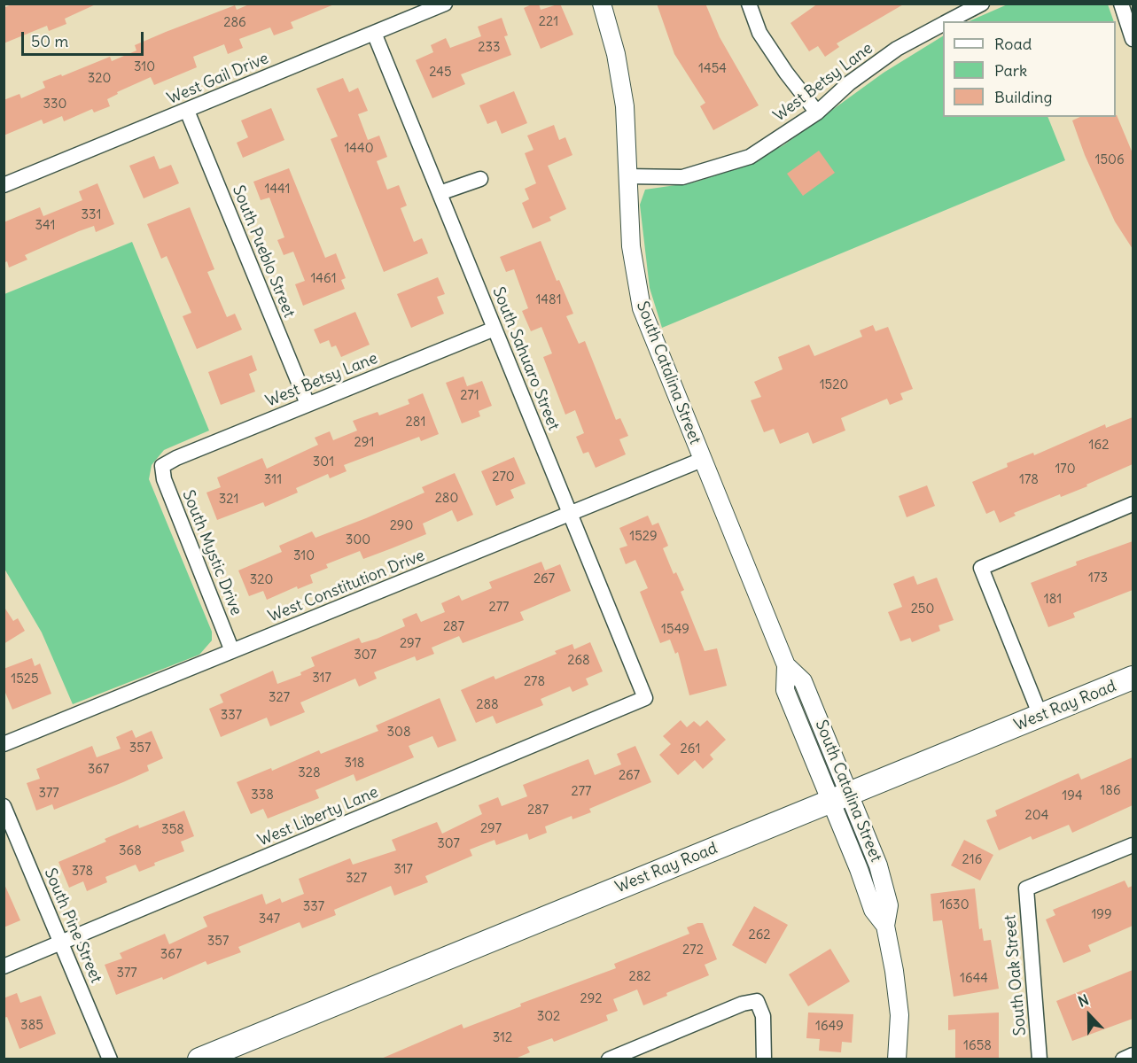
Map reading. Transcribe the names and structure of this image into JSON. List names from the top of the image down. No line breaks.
{"streets":{"main road":["West Ray Road"],"street":["West Gail Drive","West Betsy Lane","South Pueblo Street","South Sahuaro Street","South Catalina Street","South Mystic Drive","West Constitution Drive","West Liberty Lane","South Pine Street","South Oak Street"]},"crossings":[["West Gail Drive","South Pueblo Street"],["West Gail Drive","South Sahuaro Street"],["West Betsy Lane","South Pueblo Street"],["West Betsy Lane","South Sahuaro Street"],["West Betsy Lane","South Catalina Street"],["West Betsy Lane","South Mystic Drive"],["South Sahuaro Street","West Constitution Drive"],["South Sahuaro Street","West Liberty Lane"],["South Catalina Street","West Constitution Drive"],["South Catalina Street","West Ray Road"],["South Mystic Drive","West Constitution Drive"],["West Liberty Lane","South Pine Street"]],"house_numbers":["221","286","233","310","1454","245","320","330","1440","1506","1441","331","341","1461","1481","1520","271","281","291","162","301","170","270","311","178","280","321","290","1529","300","310","173","267","320","181","277","250","287","1549","297","307","268","317","1525","278","327","288","337","308","357","261","318","367","328","267","186","277","377","338","194","287","204","297","358","307","368","216","317","378","327","1630","337","199","347","262","357","272","367","377","282","1644","292","302","385","1649","312","1658"],"legend":["Road","Park","Building"],"scale_bar":"50 m","north":"top"}
